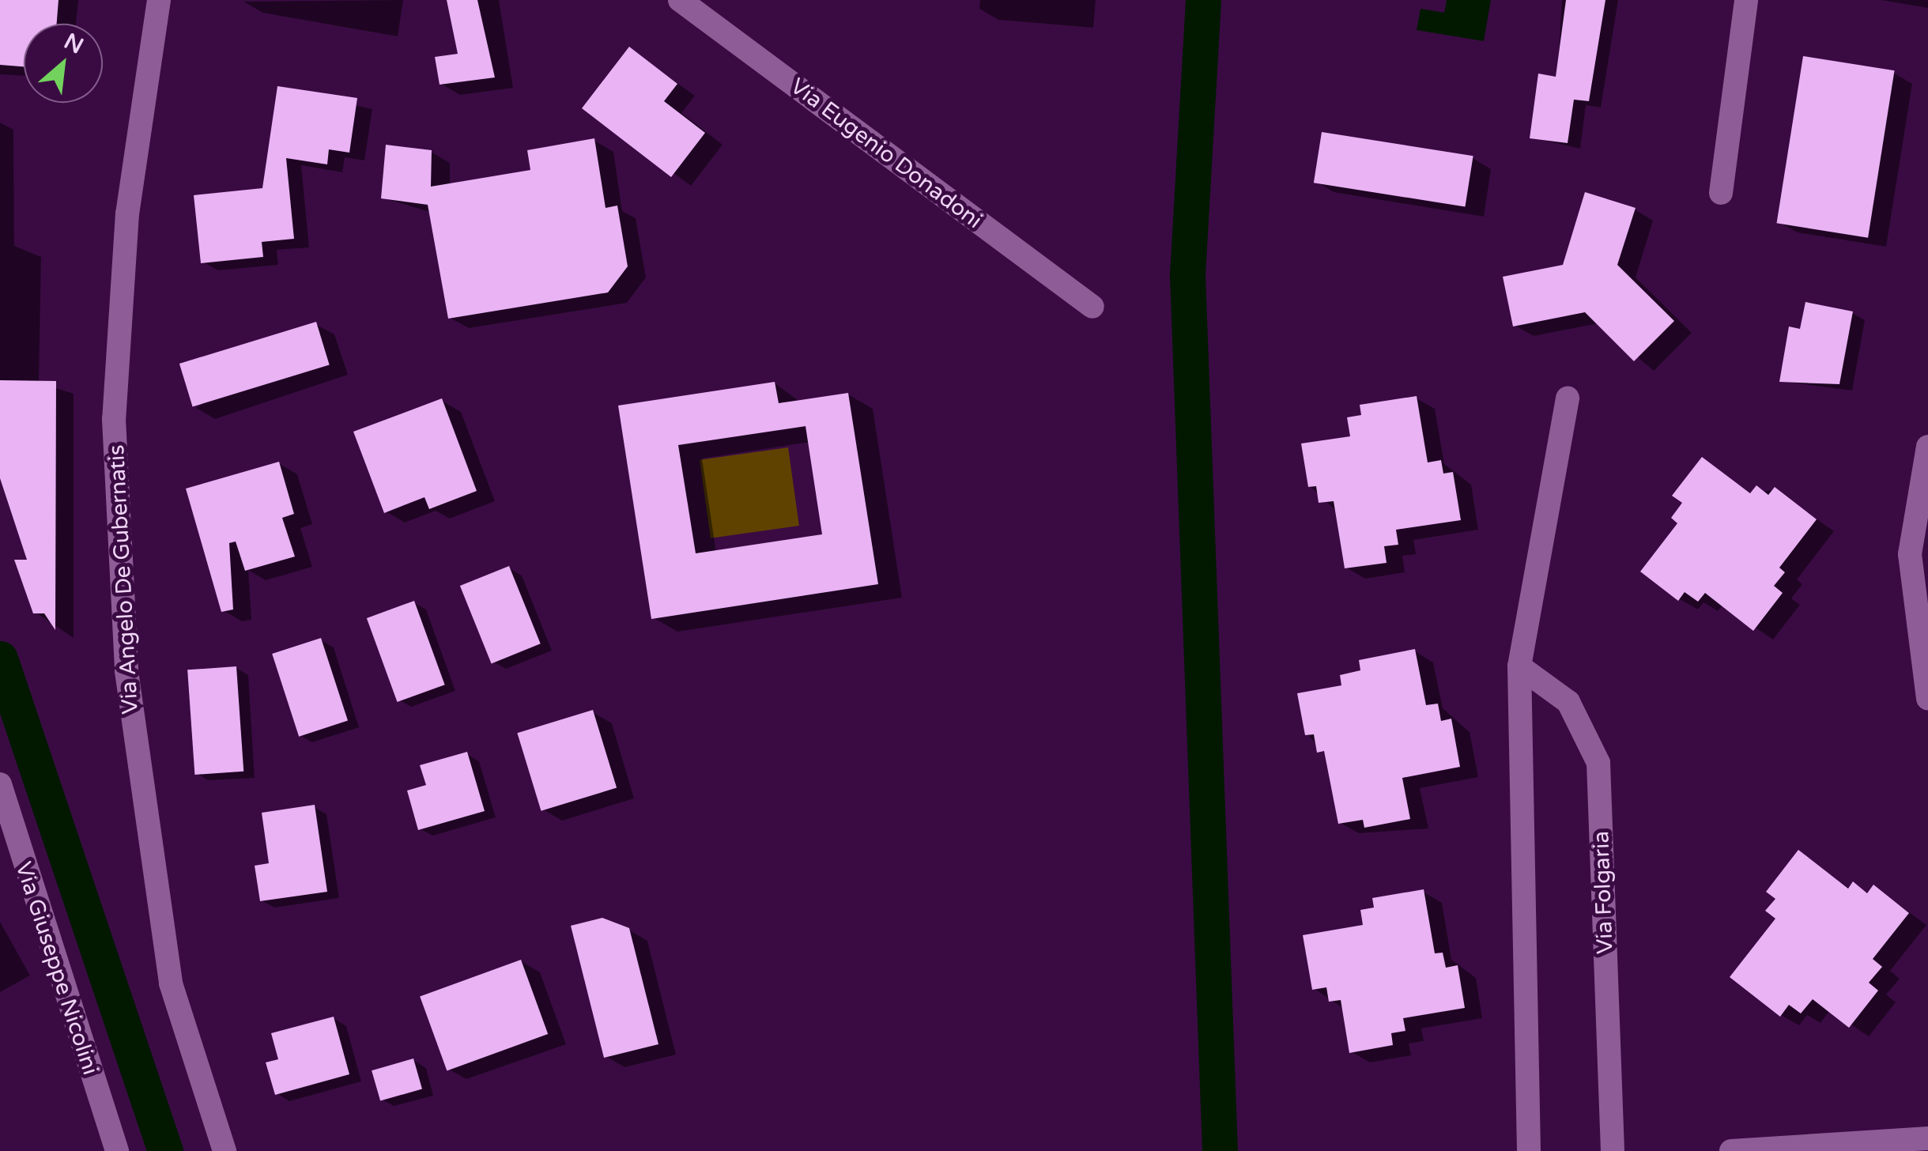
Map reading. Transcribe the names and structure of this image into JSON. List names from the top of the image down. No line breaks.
{"streets":{"street":["Via Eugenio Donadoni","Via Angelo De Gubernatis","Via Folgaria","Via Giuseppe Nicolini"]},"north":"top right"}
